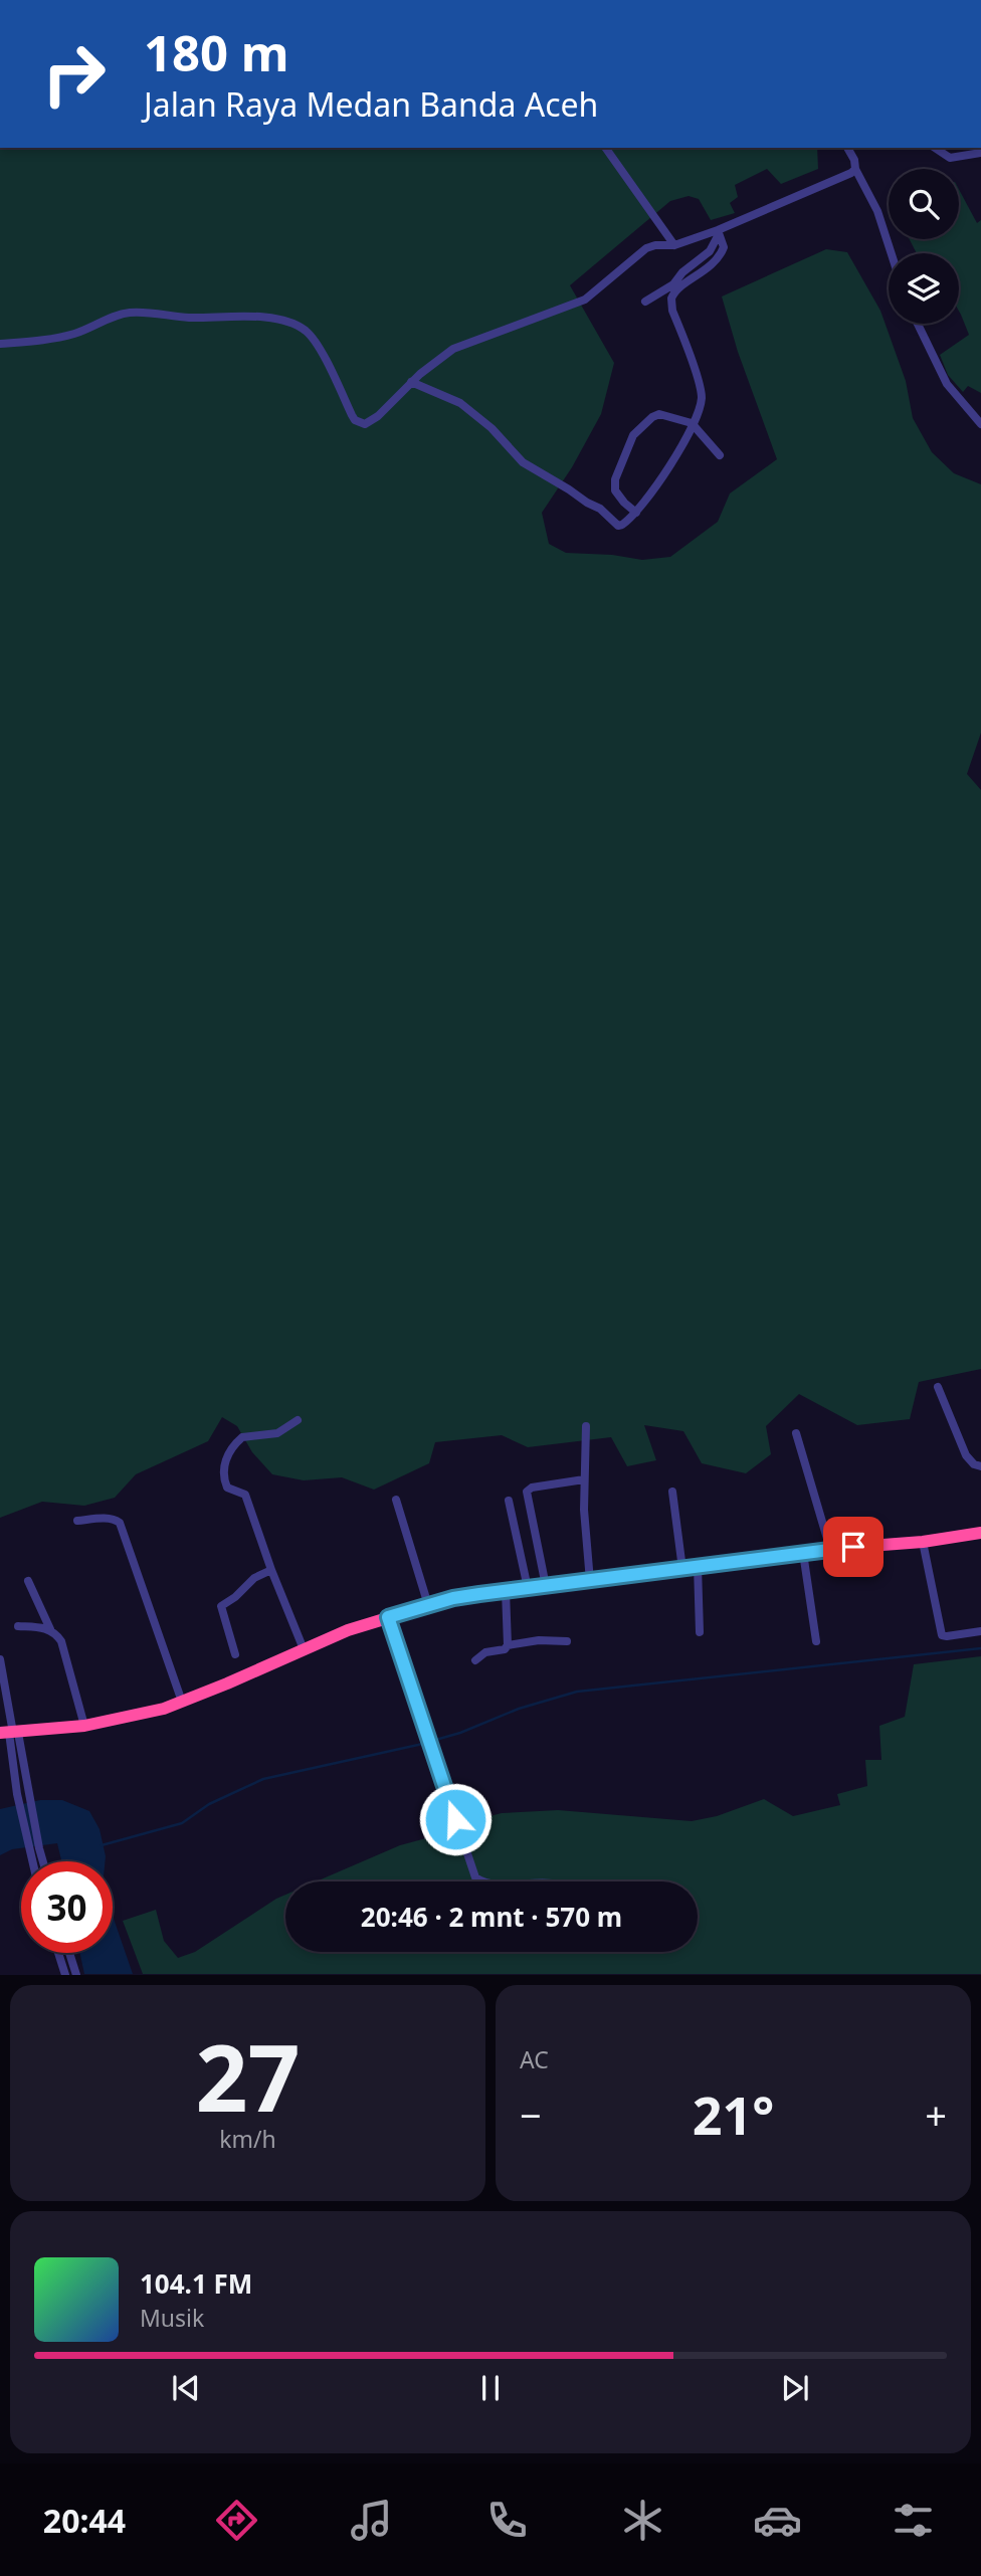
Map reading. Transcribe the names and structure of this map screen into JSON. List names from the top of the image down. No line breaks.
{"page":{"turn":["180 m","Jalan Raya Medan Banda Aceh"],"limit":"30","trip":"20:46 · 2 mnt · 570 m","tile":[["27","km/h"],"AC"],"heat":["−","21°","+"],"song":["104.1 FM","Musik"],"tabs":"20:44"}}
